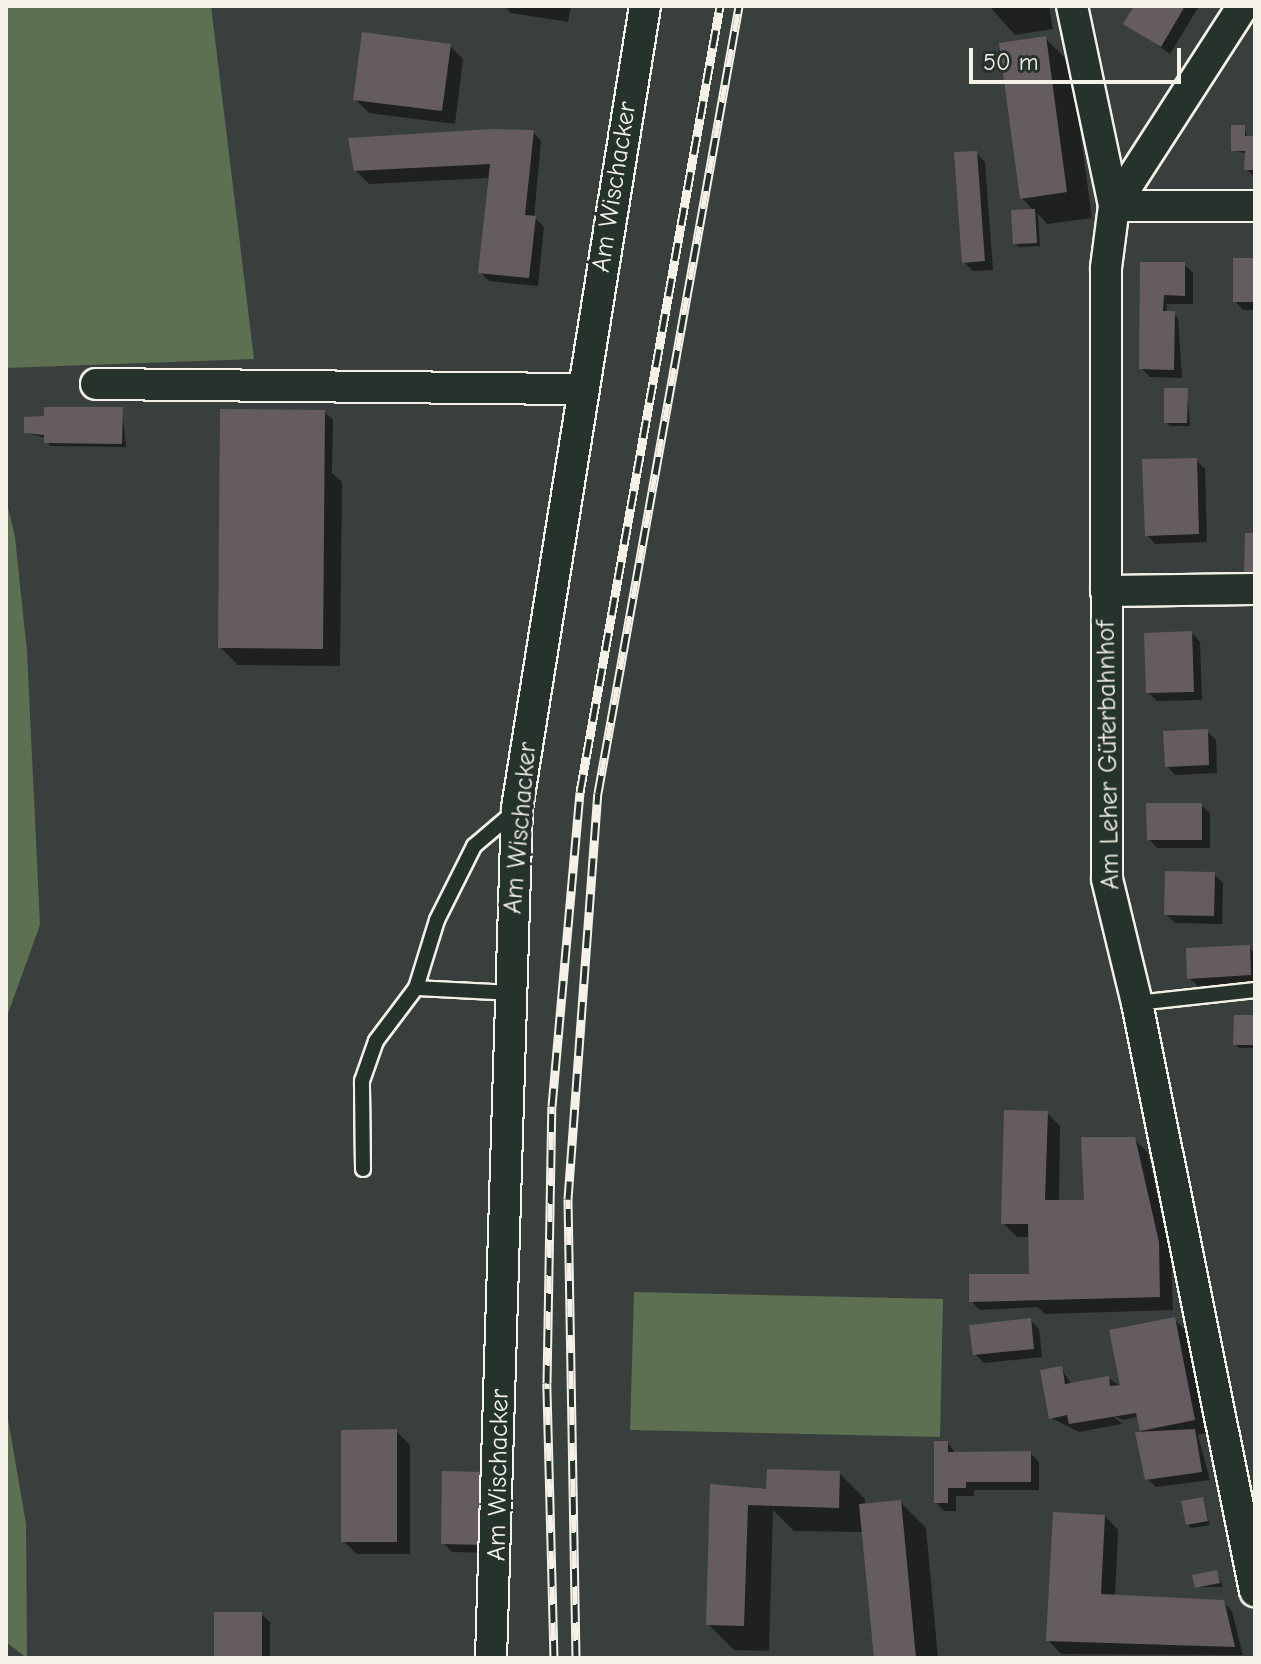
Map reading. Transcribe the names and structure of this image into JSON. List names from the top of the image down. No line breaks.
{"streets":{"street":["Am Wischacker","Am Leher Güterbahnhof"]},"scale_bar":"50 m"}
